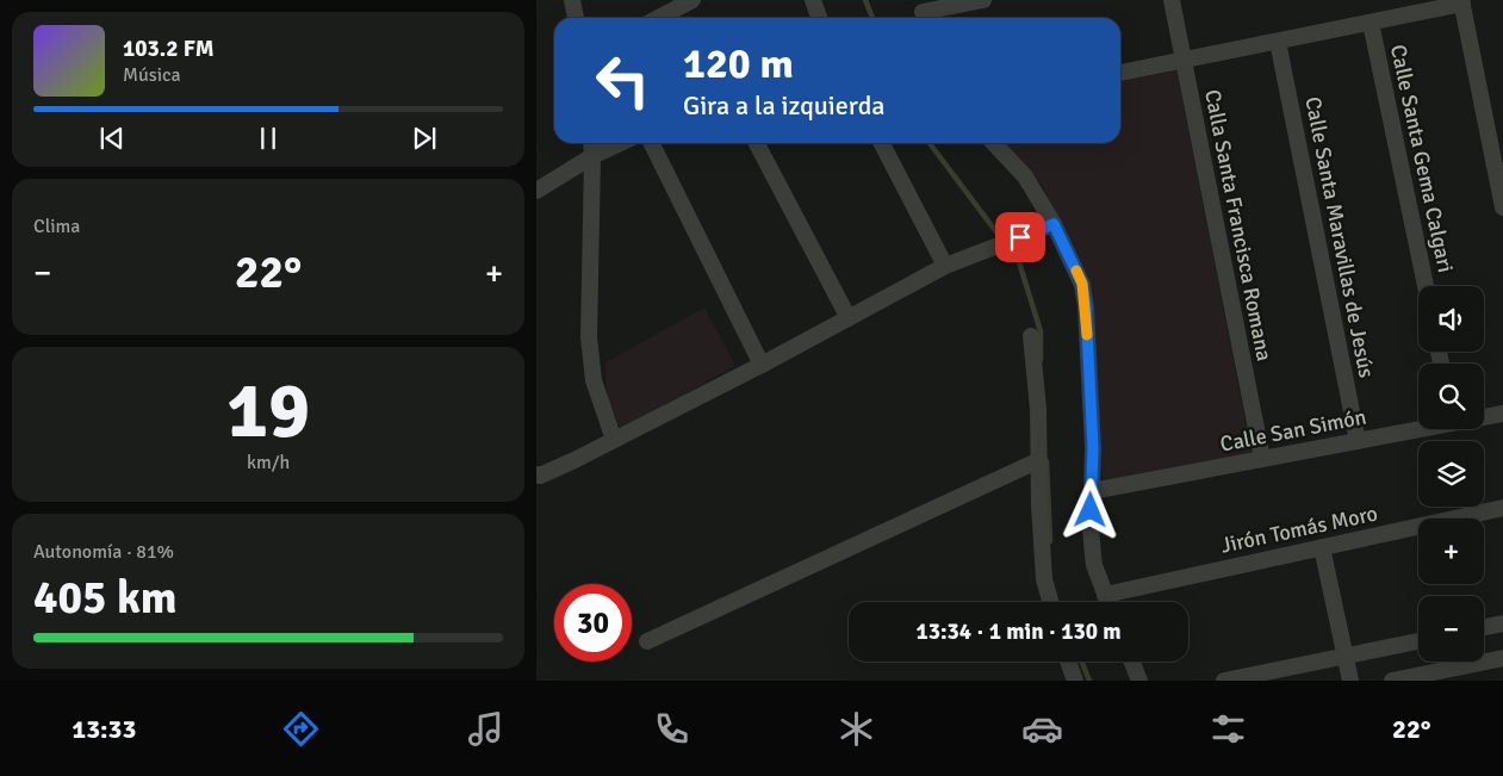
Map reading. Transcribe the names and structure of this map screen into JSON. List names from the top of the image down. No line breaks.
{"streets":{"street":["Calle Santa Gema Calgari","Calla Santa Francisca Romana","Calle Santa Maravillas de Jesús","Calle San Simón","Jirón Tomás Moro"]},"crossings":[["Calla Santa Francisca Romana","Calle San Simón"],["Calle Santa Maravillas de Jesús","Calle San Simón"]],"page":{"turn":["120 m","Gira a la izquierda"],"song":["103.2 FM","Música"],"tile":["Clima",["19","km/h"],["Autonomía · 81%","405 km"]],"heat":["−","22°","+"],"map_buttons":["+","−"],"limit":"30","trip":"13:34 · 1 min · 130 m","tabs":["13:33","22°"]}}
